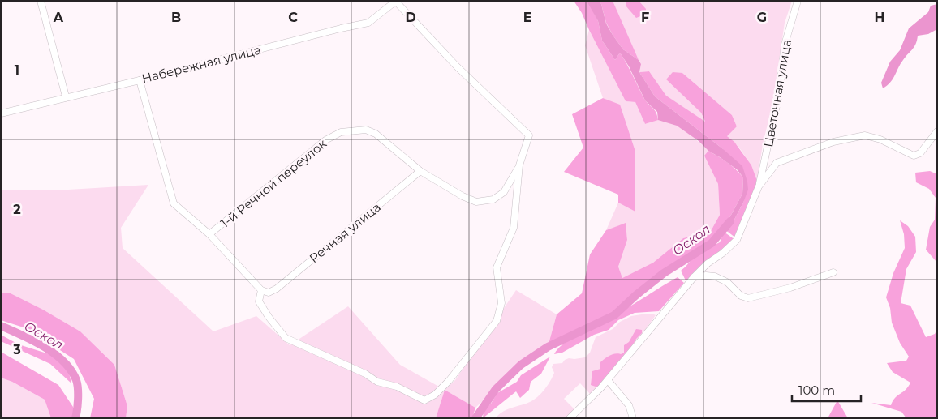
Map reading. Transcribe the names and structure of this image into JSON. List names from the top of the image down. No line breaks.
{"streets":{"street":["Набережная улица","Цветочная улица","1-й Речной переулок","Речная улица"]},"crossings":[["1-й Речной переулок","Речная улица"]],"water":["Оскол"],"scale_bar":"100 m","grid":{"columns":["A","B","C","D","E","F","G","H"],"rows":["1","2","3"]}}
